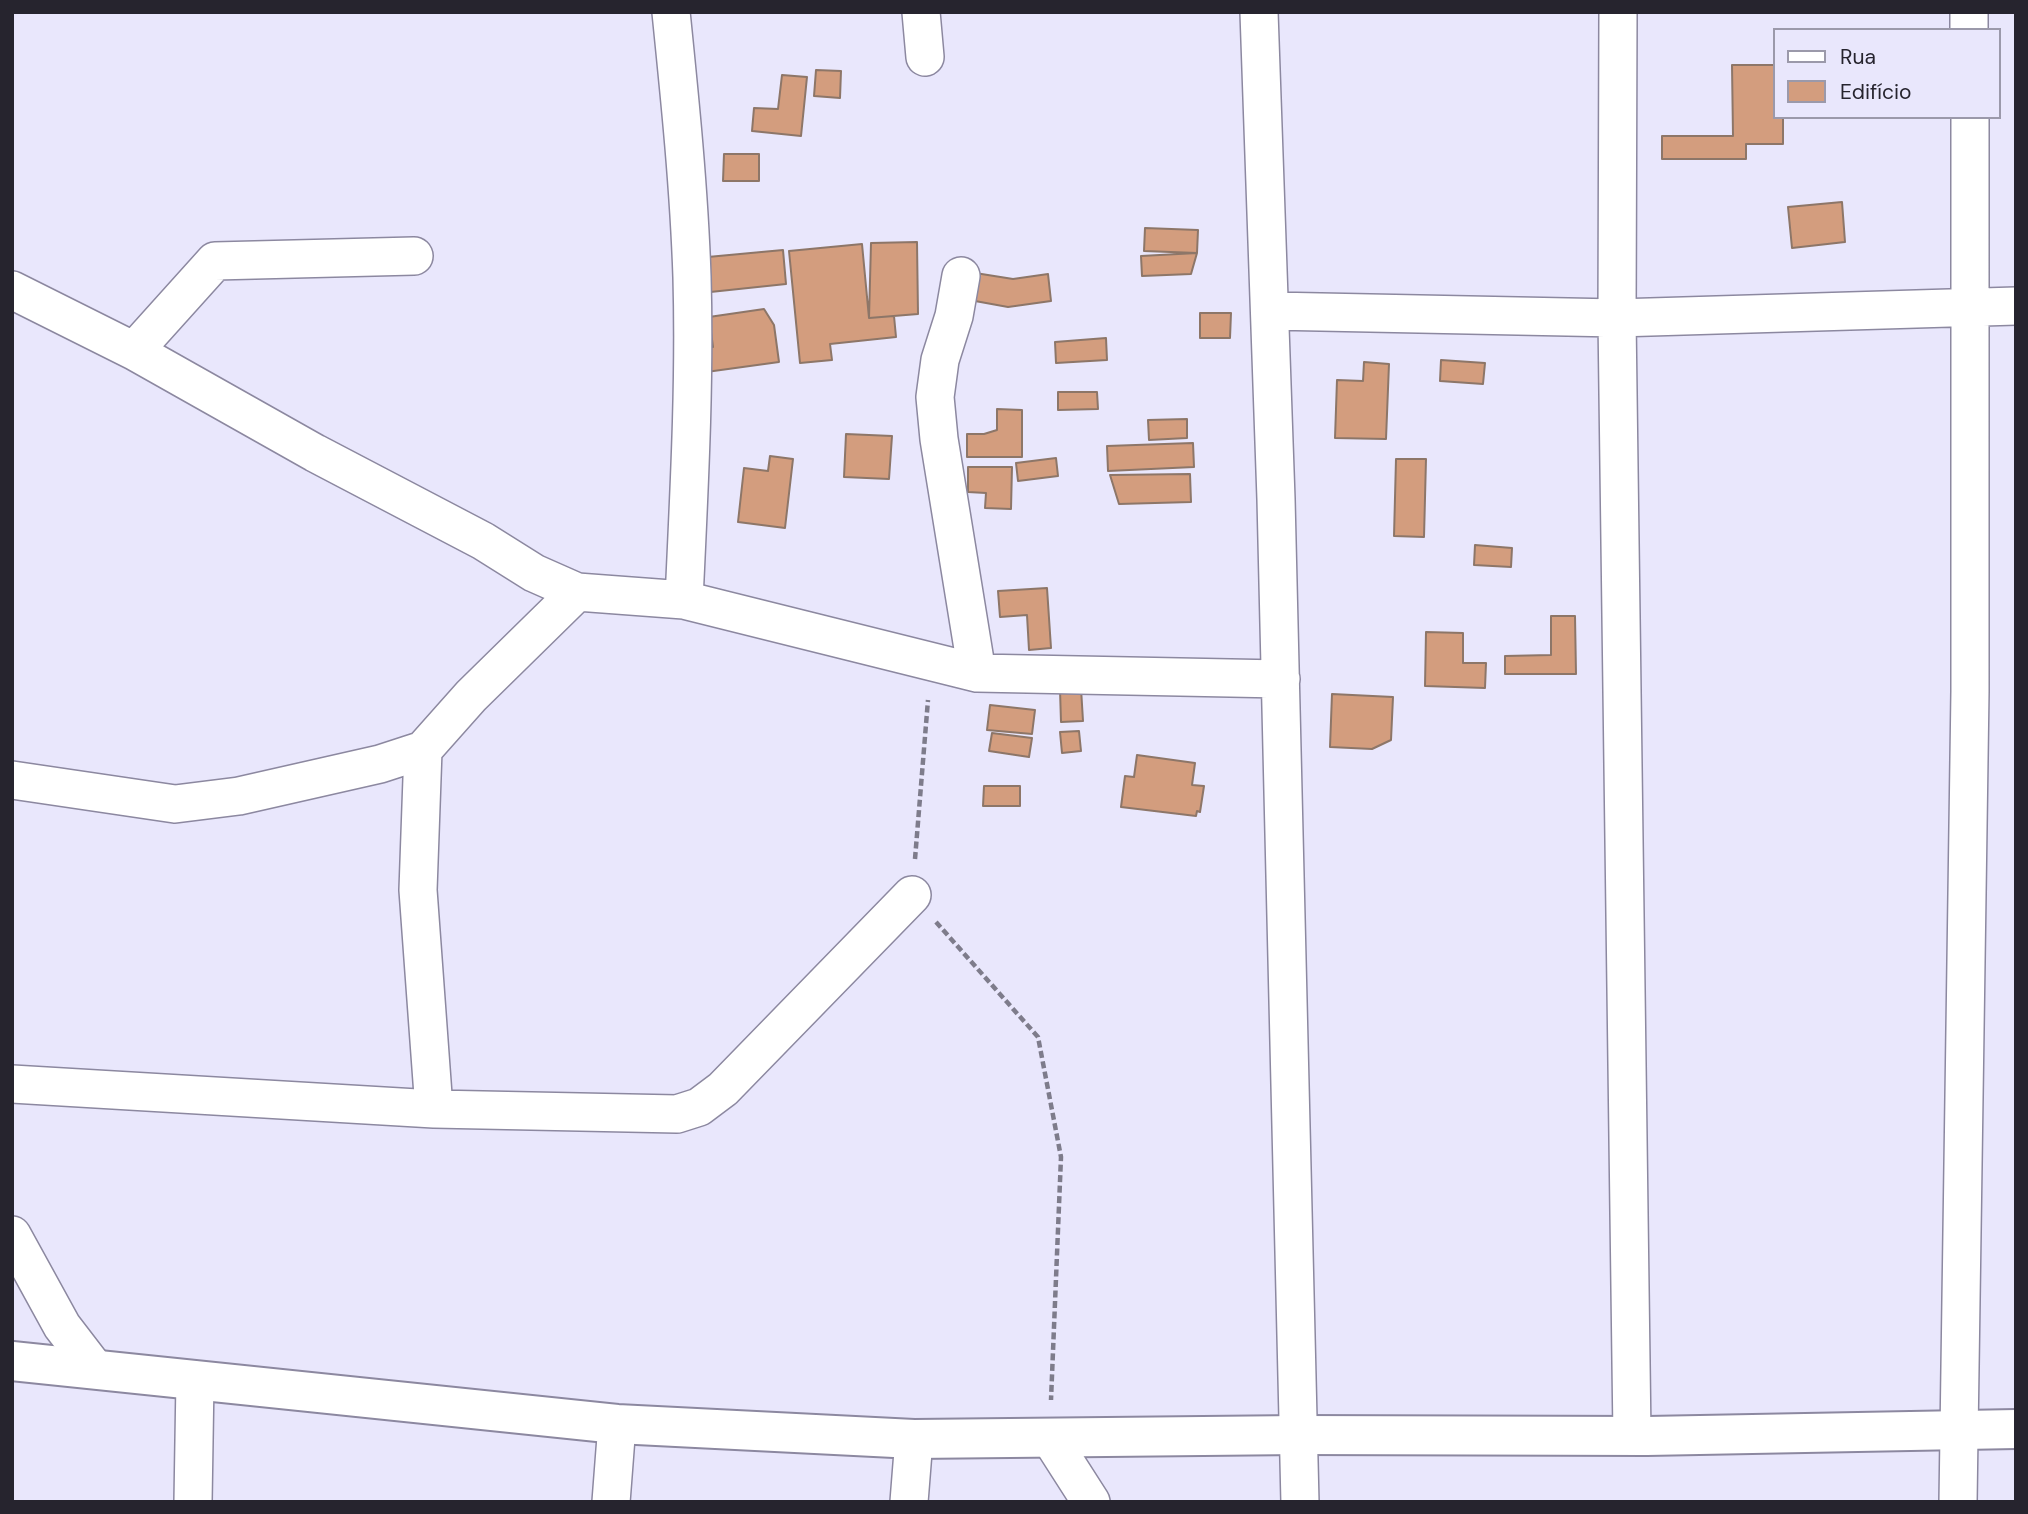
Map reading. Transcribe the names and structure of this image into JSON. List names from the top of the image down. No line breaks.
{"legend":["Rua","Edifício"]}
